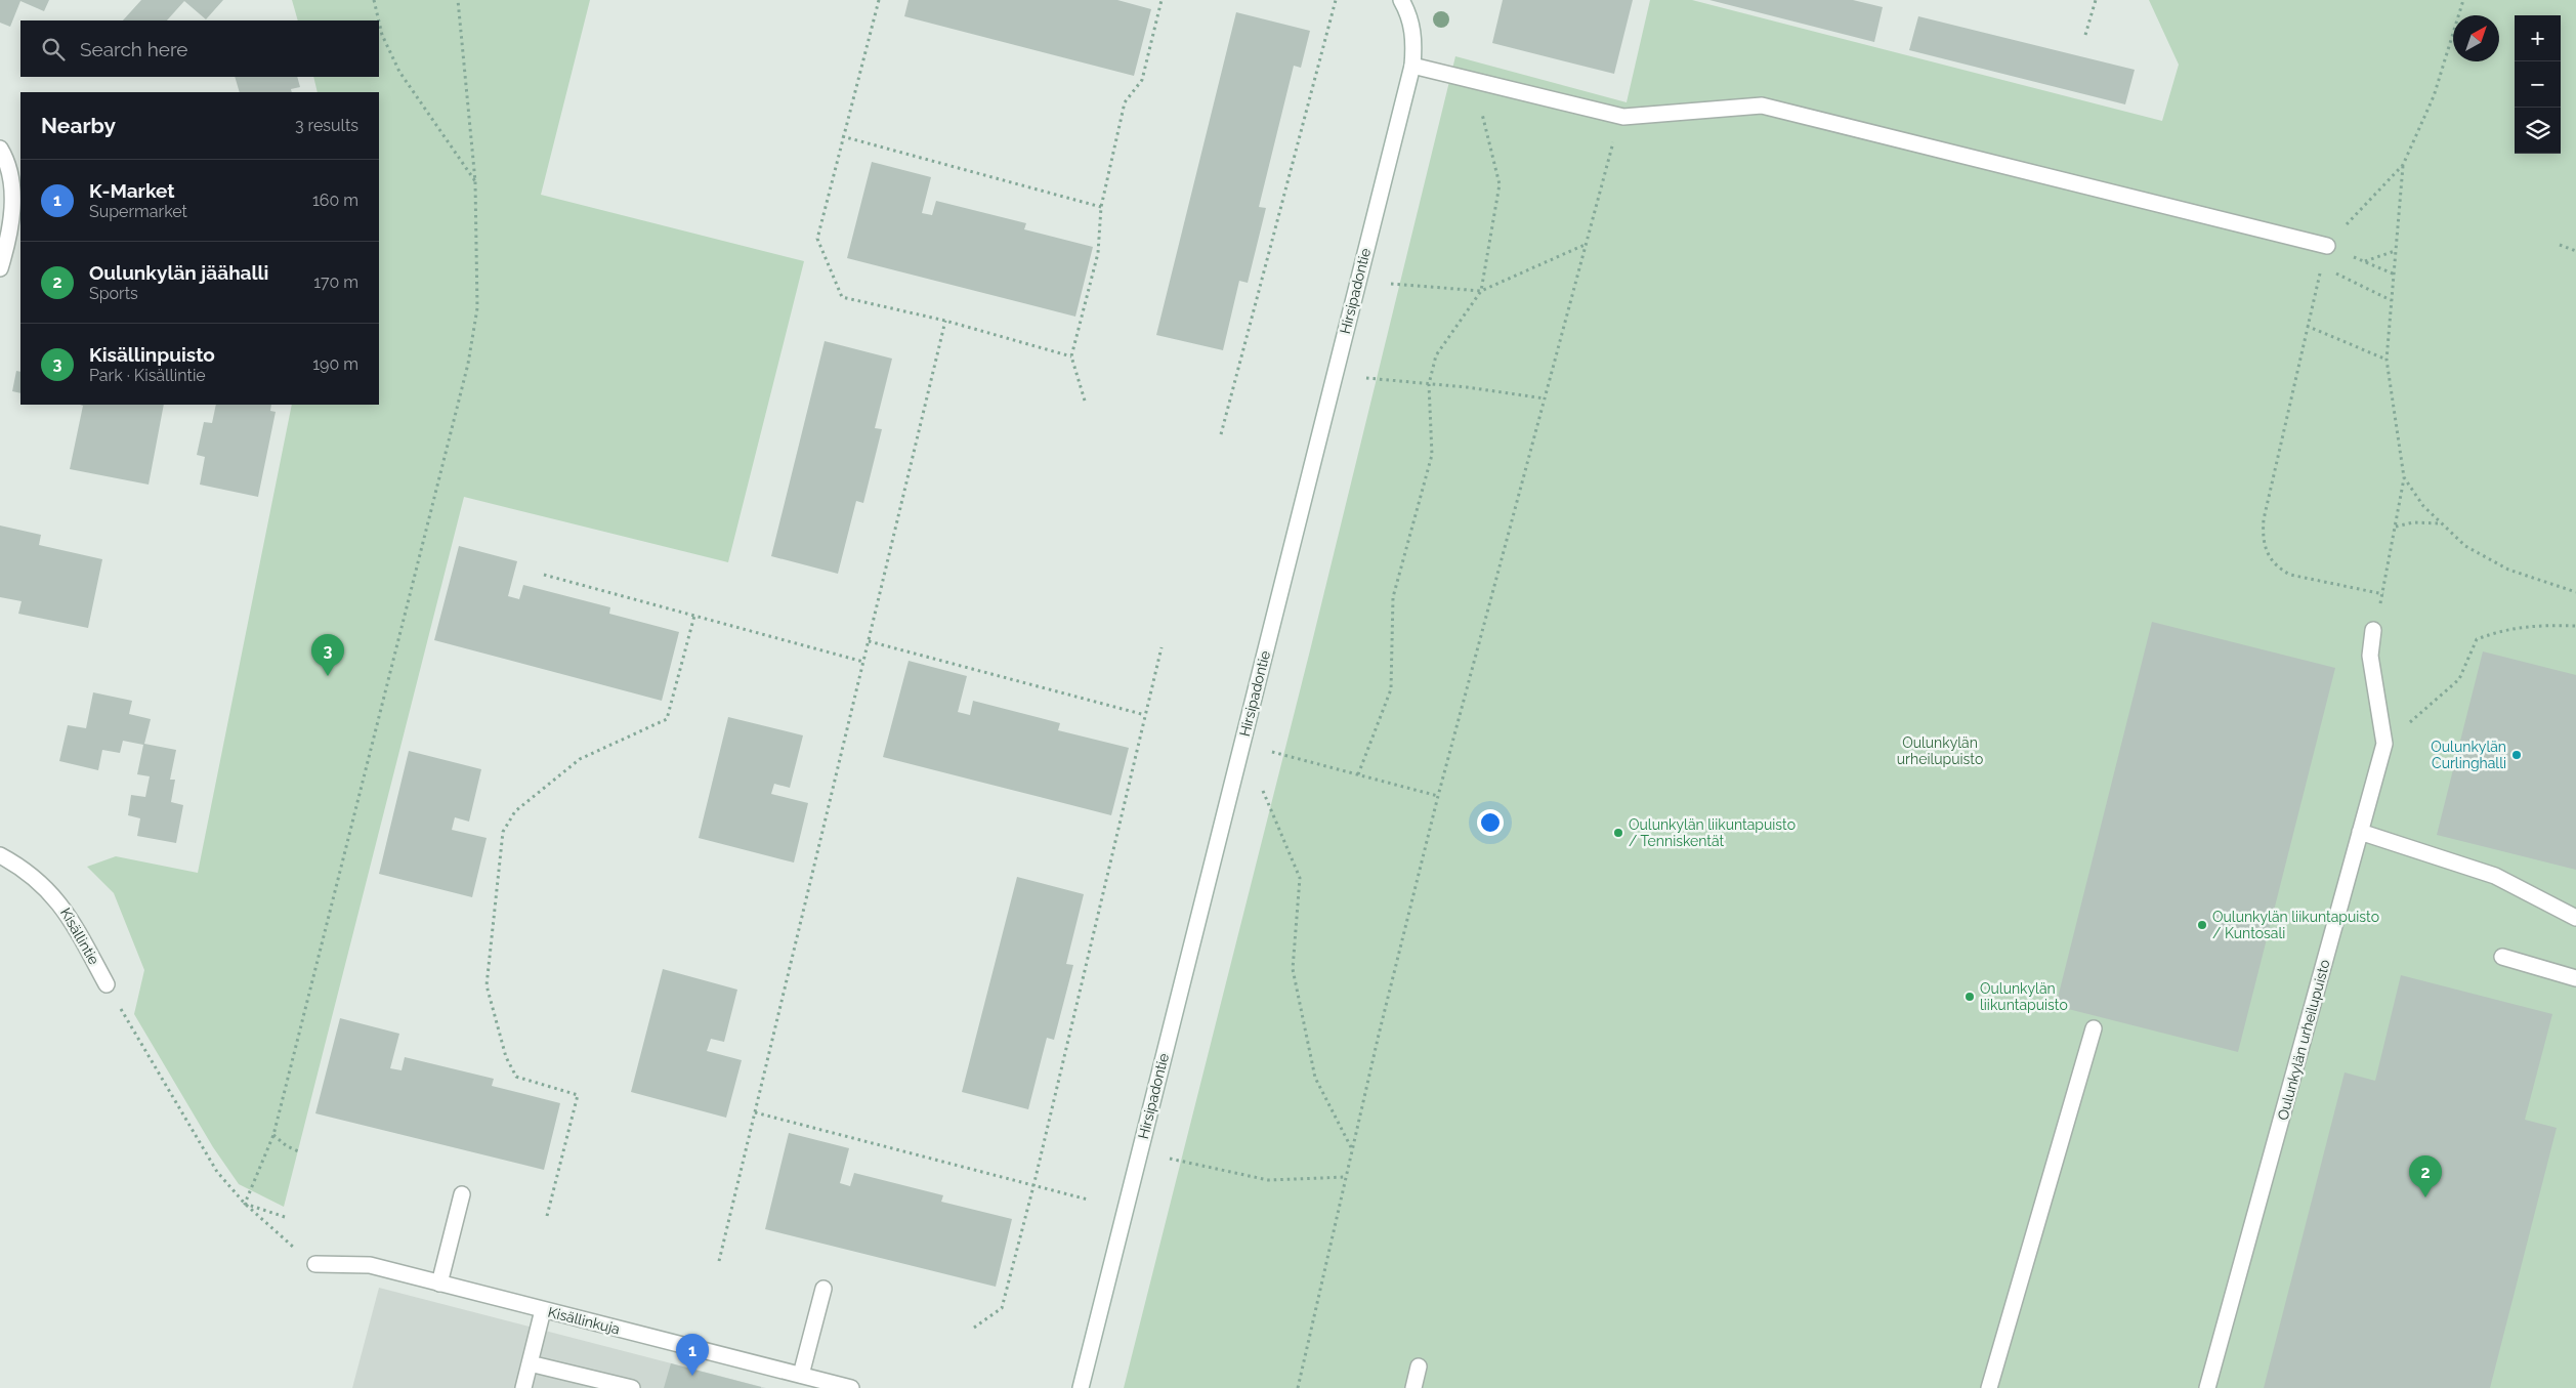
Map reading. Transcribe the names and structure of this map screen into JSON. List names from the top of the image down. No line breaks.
{"streets":{"street":["Hirsipadontie","Kisällintie","Oulunkylän urheilupuisto","Kisällinkuja"]},"parks":["Oulunkylän urheilupuisto"],"places":["Oulunkylän Curlinghalli","Oulunkylän liikuntapuisto / Tenniskentät","Oulunkylän liikuntapuisto / Kuntosali","Oulunkylän liikuntapuisto"],"north":"top right","page":{"map_buttons":["+","−"],"search":"Search here","heading":["Nearby","3 results"],"list":[{"mark":"1","name":"K-Market","note":"Supermarket","value":"160 m"},{"mark":"2","name":"Oulunkylän jäähalli","note":"Sports","value":"170 m"},{"mark":"3","name":"Kisällinpuisto","note":"Park · Kisällintie","value":"190 m"}],"pins":["3","2","1"]}}
